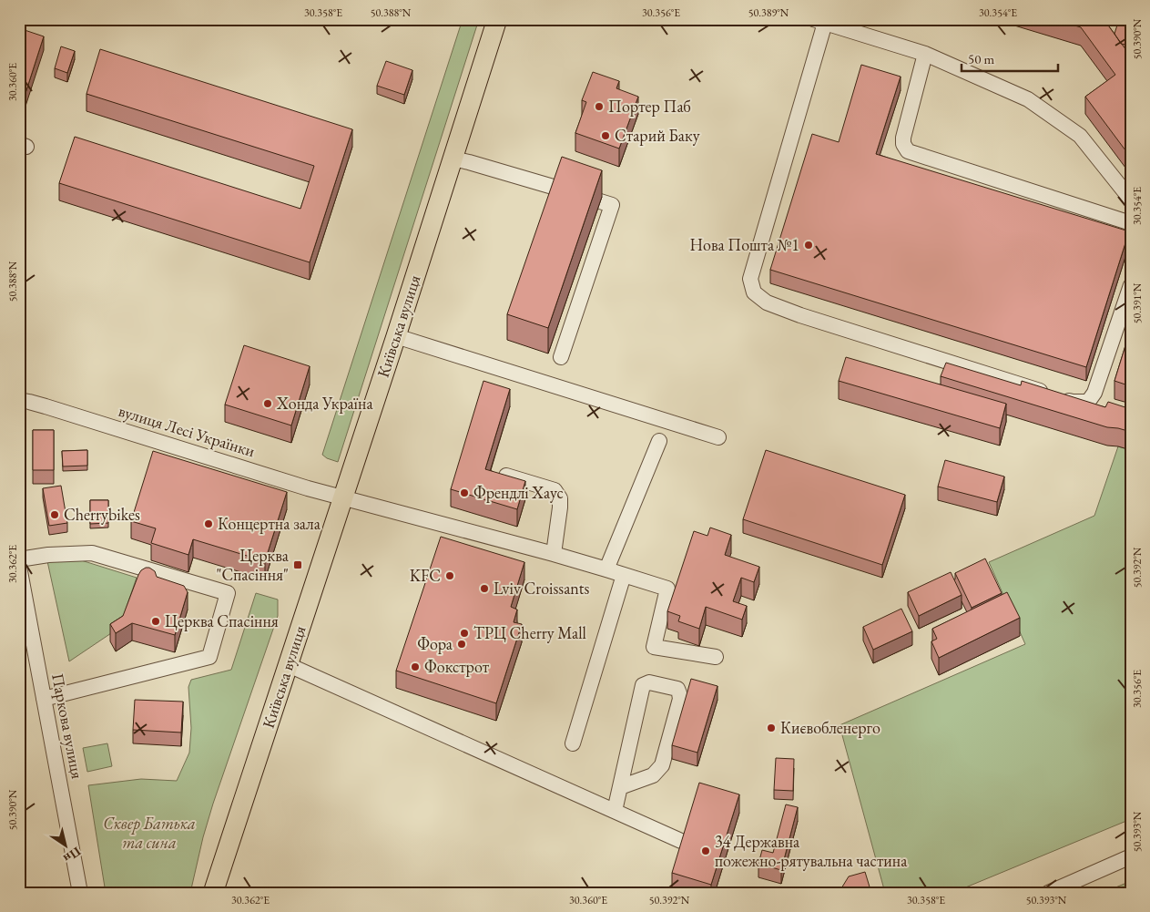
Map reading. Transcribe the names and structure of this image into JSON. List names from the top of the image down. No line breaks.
{"streets":{"main road":["Київська вулиця"],"street":["вулиця Лесі Українки","Паркова вулиця"]},"crossings":[["Київська вулиця","вулиця Лесі Українки"]],"parks":["Сквер Батька та сина"],"places":{"other":["Портер Паб","Старий Баку","Нова Пошта №1","Хонда Україна","Френдлі Хаус","Сherrybikes","Концертна зала","KFC","Lviv Croissants","Церква Спасіння","ТРЦ Cherry Mall","Фора","Фокстрот","Києвобленерго","34 Державна пожежно-рятувальна частина"],"transit":["Церква \"Спасіння\""]},"scale_bar":"50 m","north":"bottom right","coordinates":["30.358°E","50.388°N","30.356°E","50.389°N","30.354°E","50.390°N","30.360°E","50.391°N","30.362°E","50.392°N","50.393°N"]}
